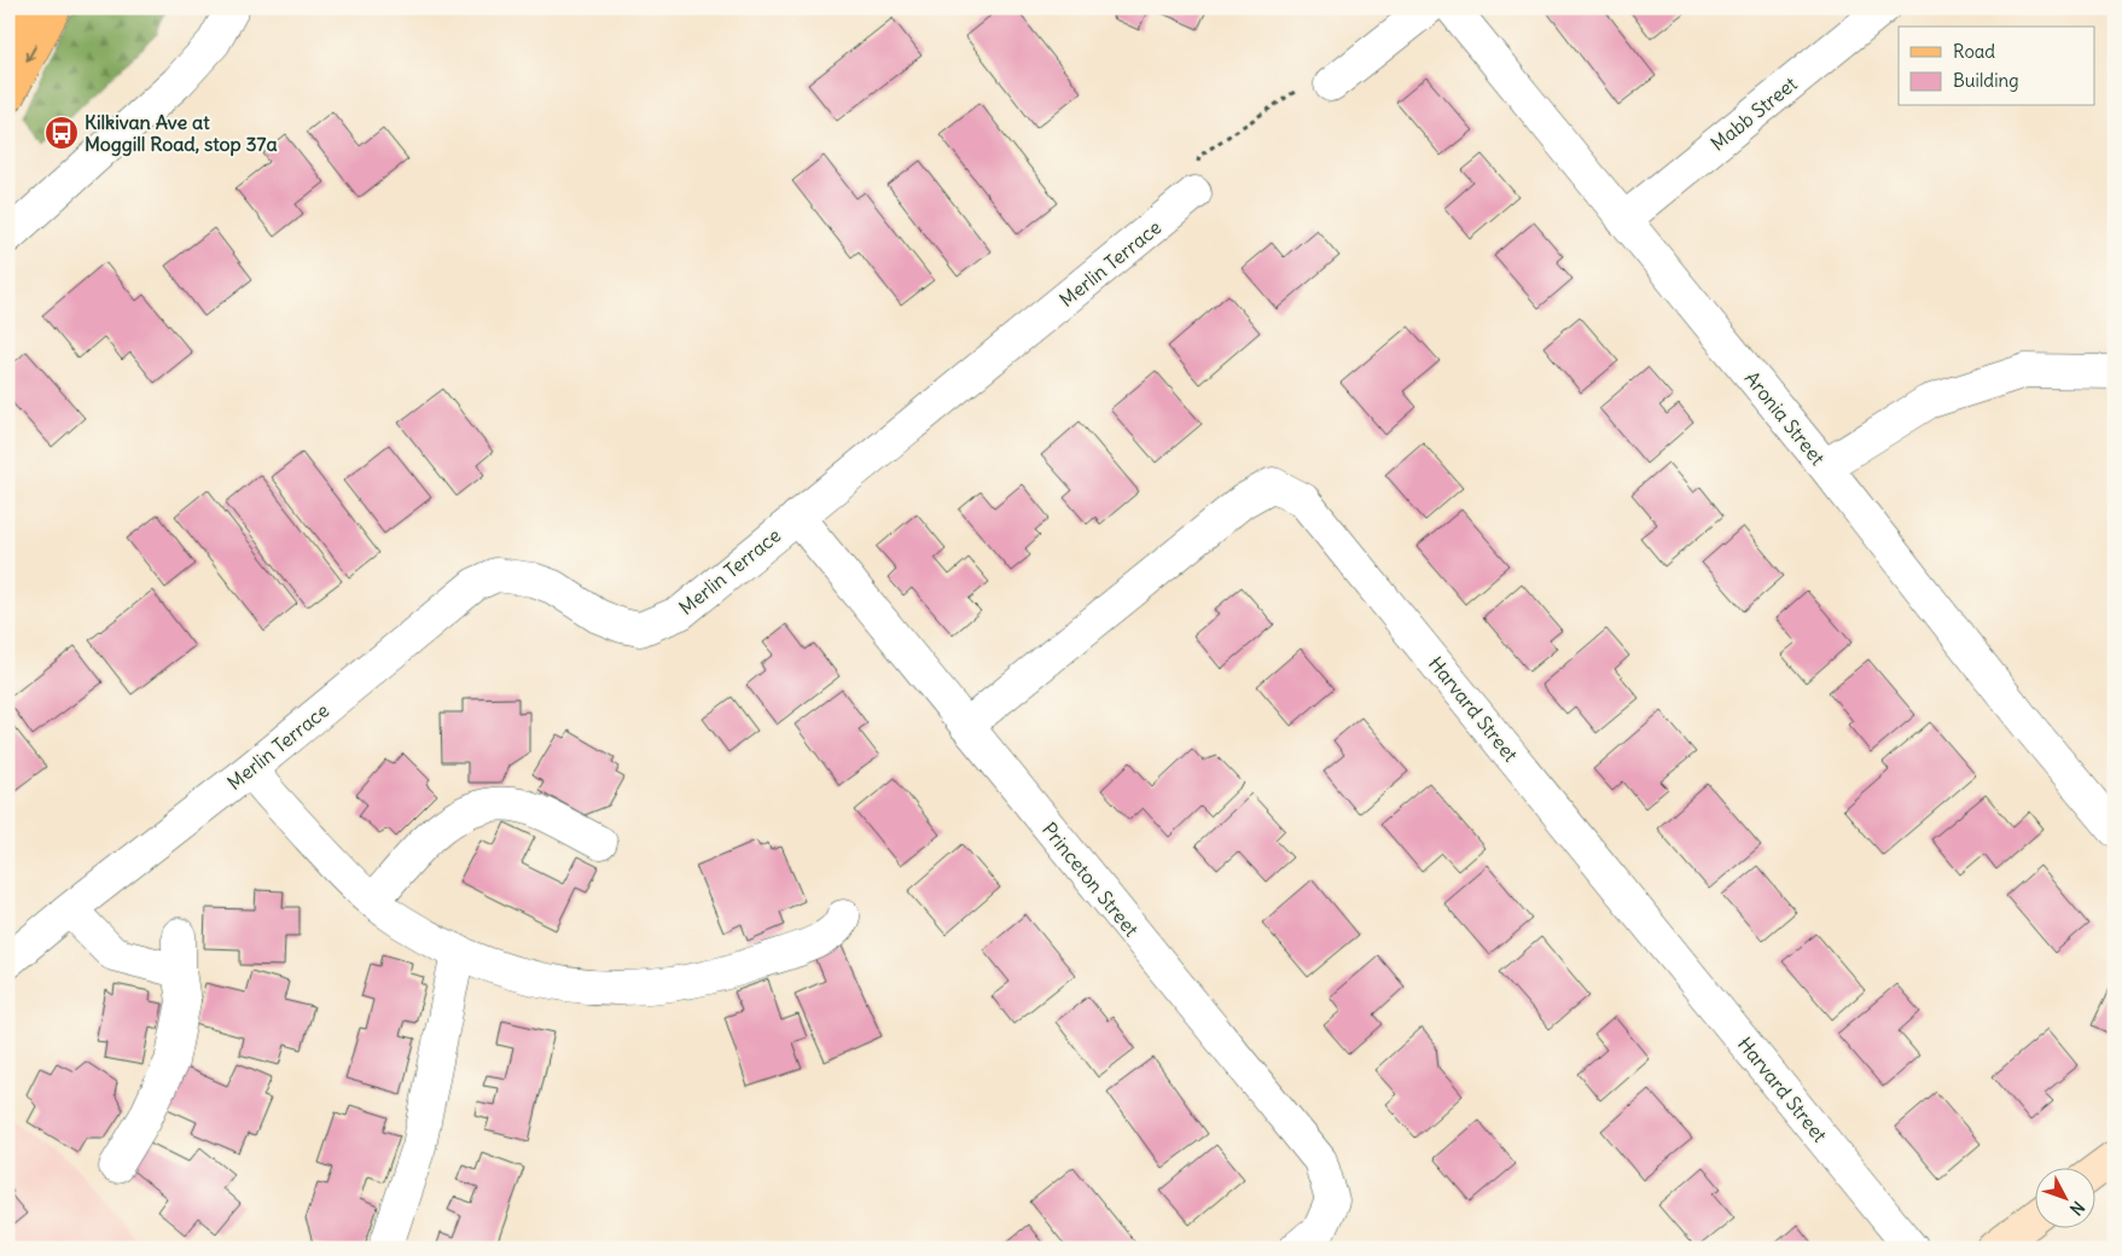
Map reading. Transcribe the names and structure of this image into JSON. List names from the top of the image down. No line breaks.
{"streets":{"street":["Mabb Street","Merlin Terrace","Aronia Street","Harvard Street","Princeton Street"]},"crossings":[["Mabb Street","Aronia Street"],["Merlin Terrace","Princeton Street"],["Harvard Street","Princeton Street"]],"places":{"bus stop":["Kilkivan Ave at Moggill Road, stop 37a"]},"legend":["Road","Building"],"north":"bottom right"}
